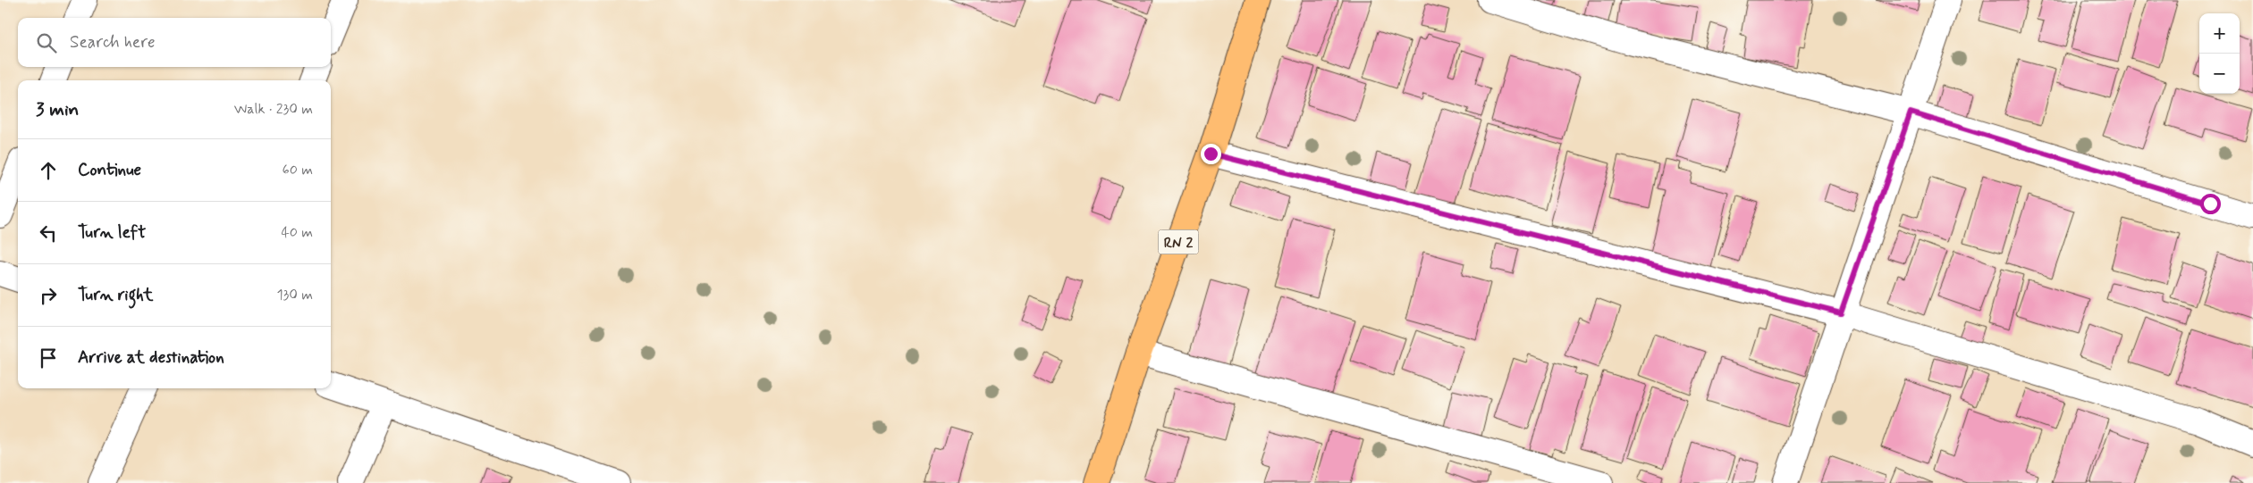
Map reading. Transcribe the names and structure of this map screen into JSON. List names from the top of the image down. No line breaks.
{"streets":{"highway":["RN 2"]},"page":{"map_buttons":["+","−"],"search":"Search here","heading":["3 min","Walk · 230 m"],"list":[["Continue","60 m"],["Turn left","40 m"],["Turn right","130 m"],"Arrive at destination"]}}
